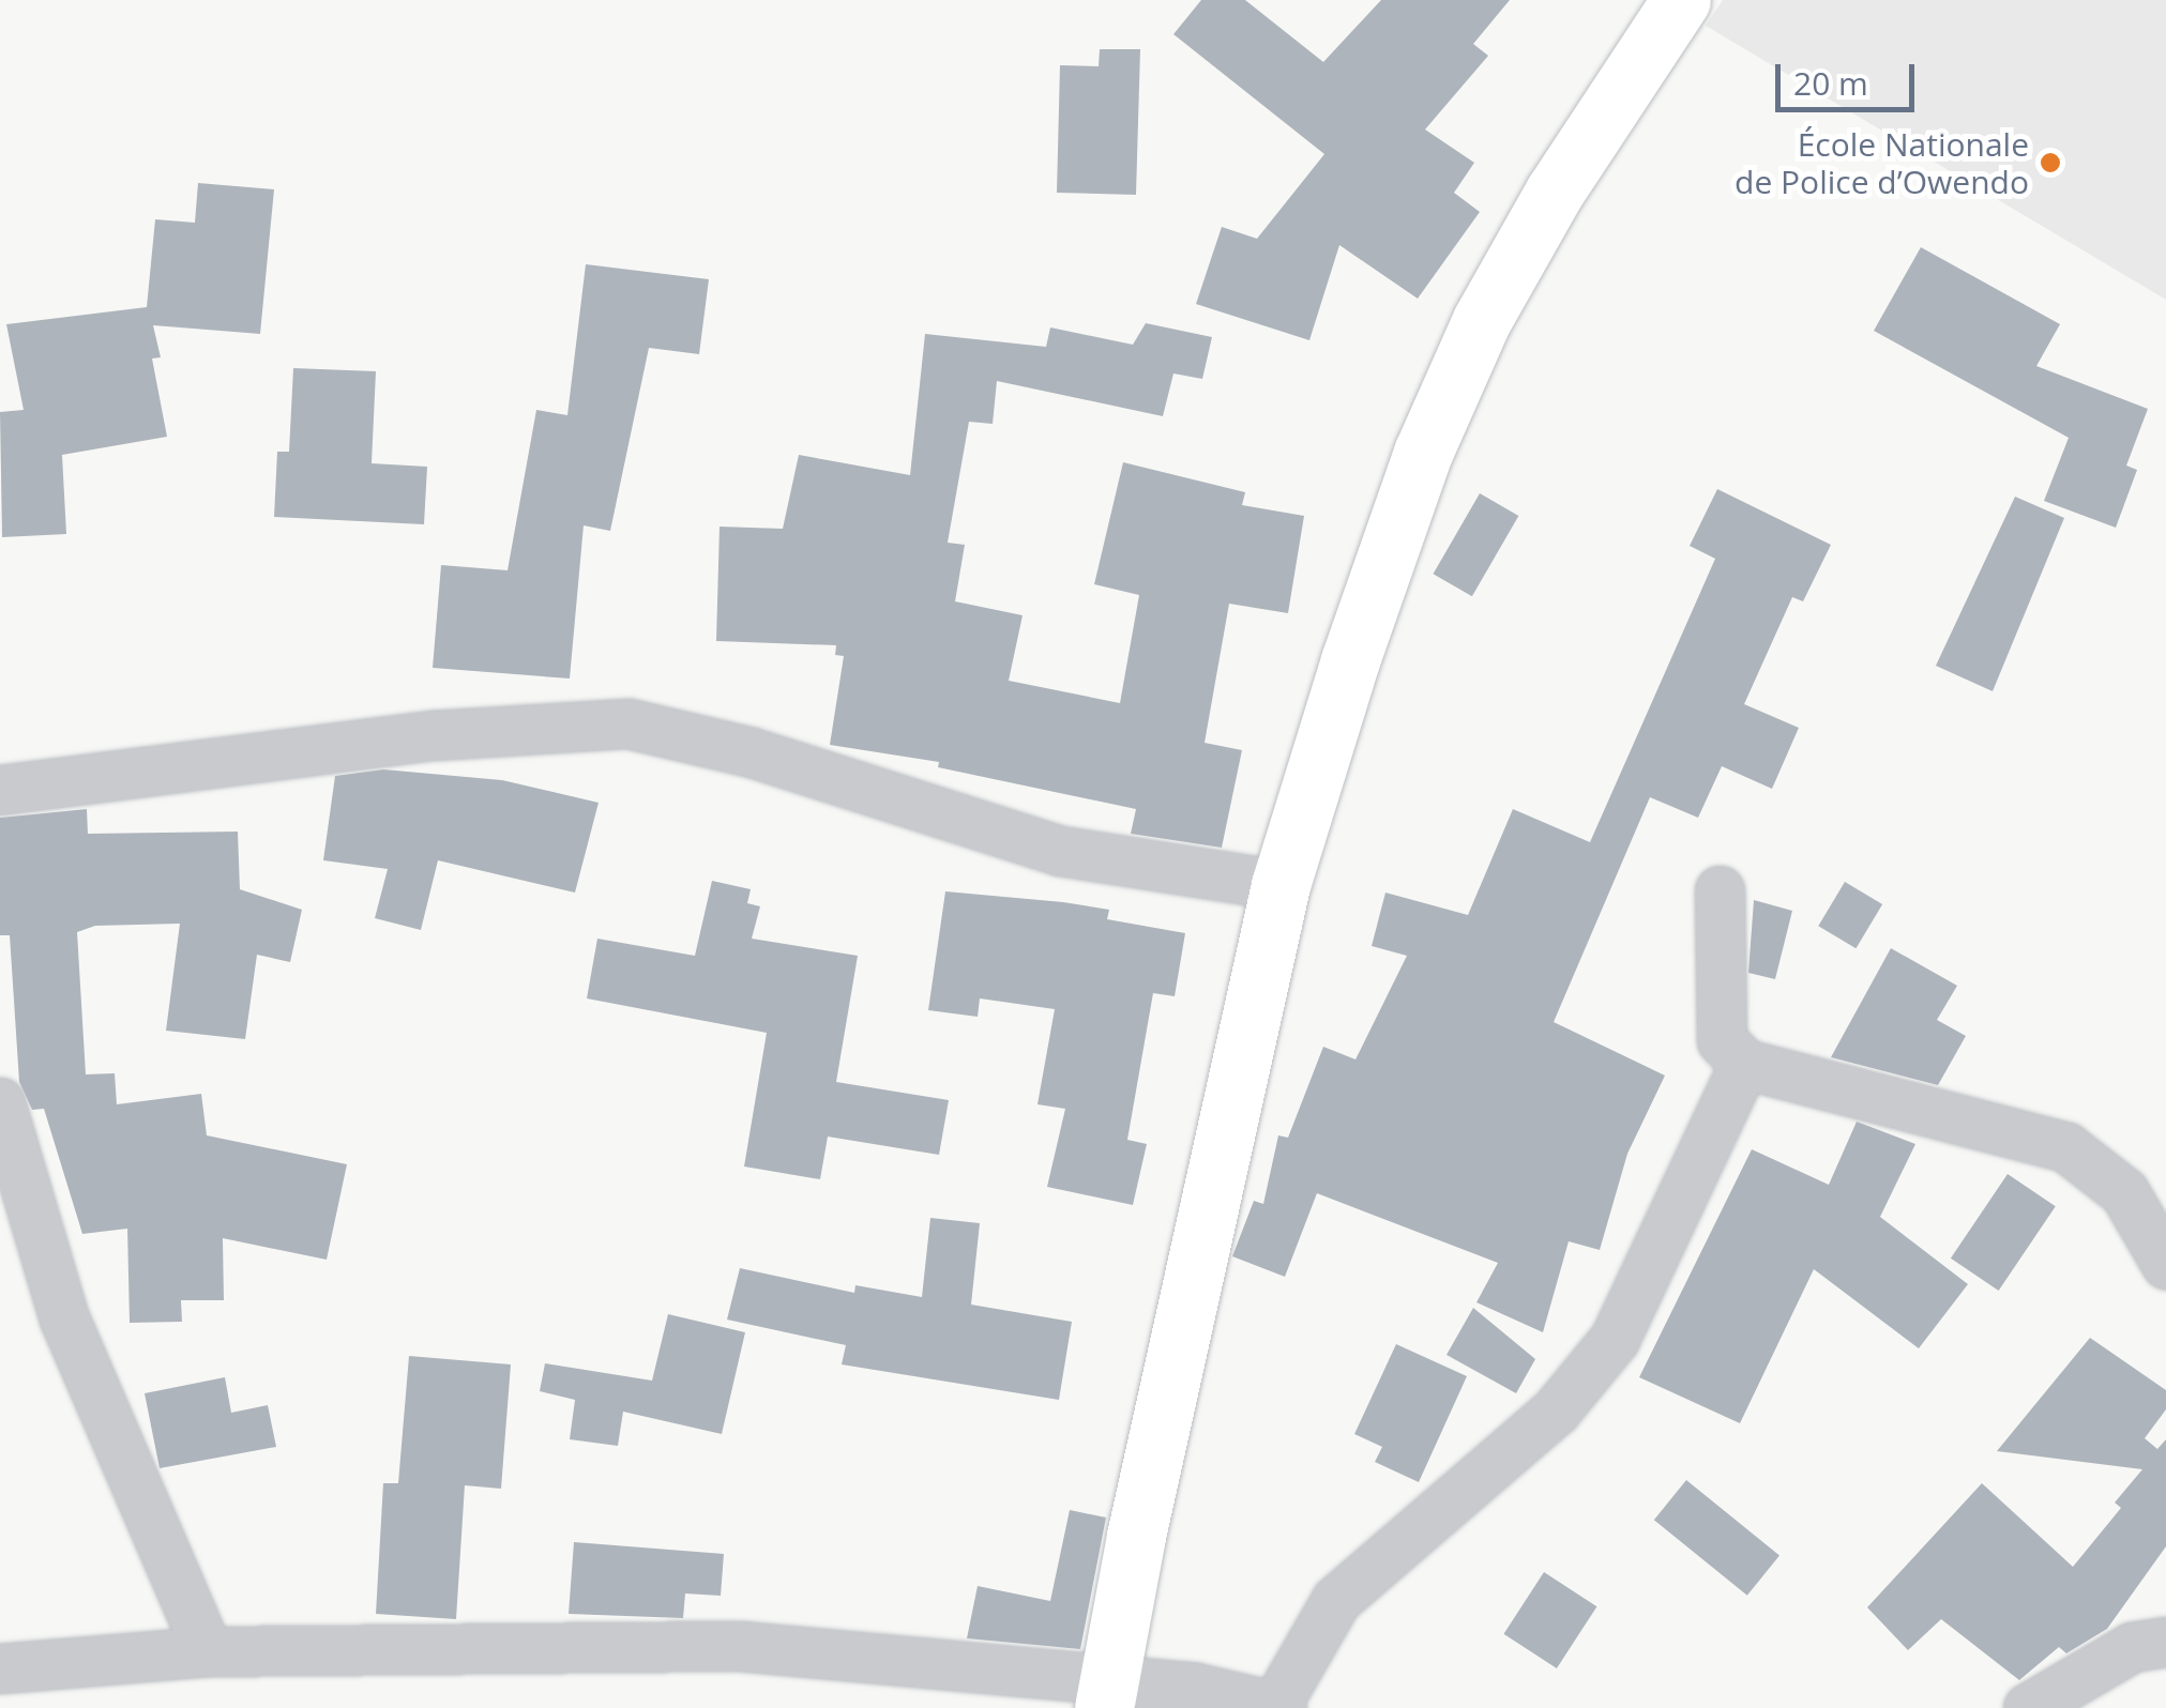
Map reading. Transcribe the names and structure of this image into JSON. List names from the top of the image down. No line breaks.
{"places":["École Nationale de Police d’Owendo"],"scale_bar":"20 m"}
